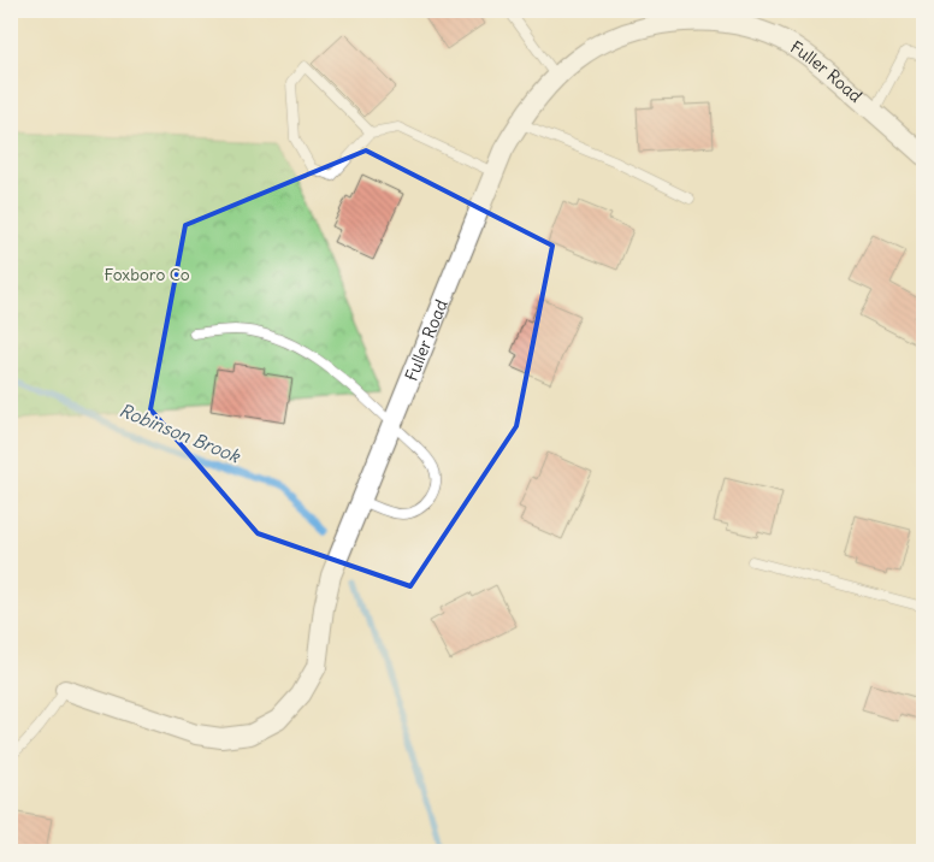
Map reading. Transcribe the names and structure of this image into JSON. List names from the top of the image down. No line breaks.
{"streets":{"street":["Fuller Road"]},"water":["Robinson Brook"],"parks":["Foxboro Co"]}
